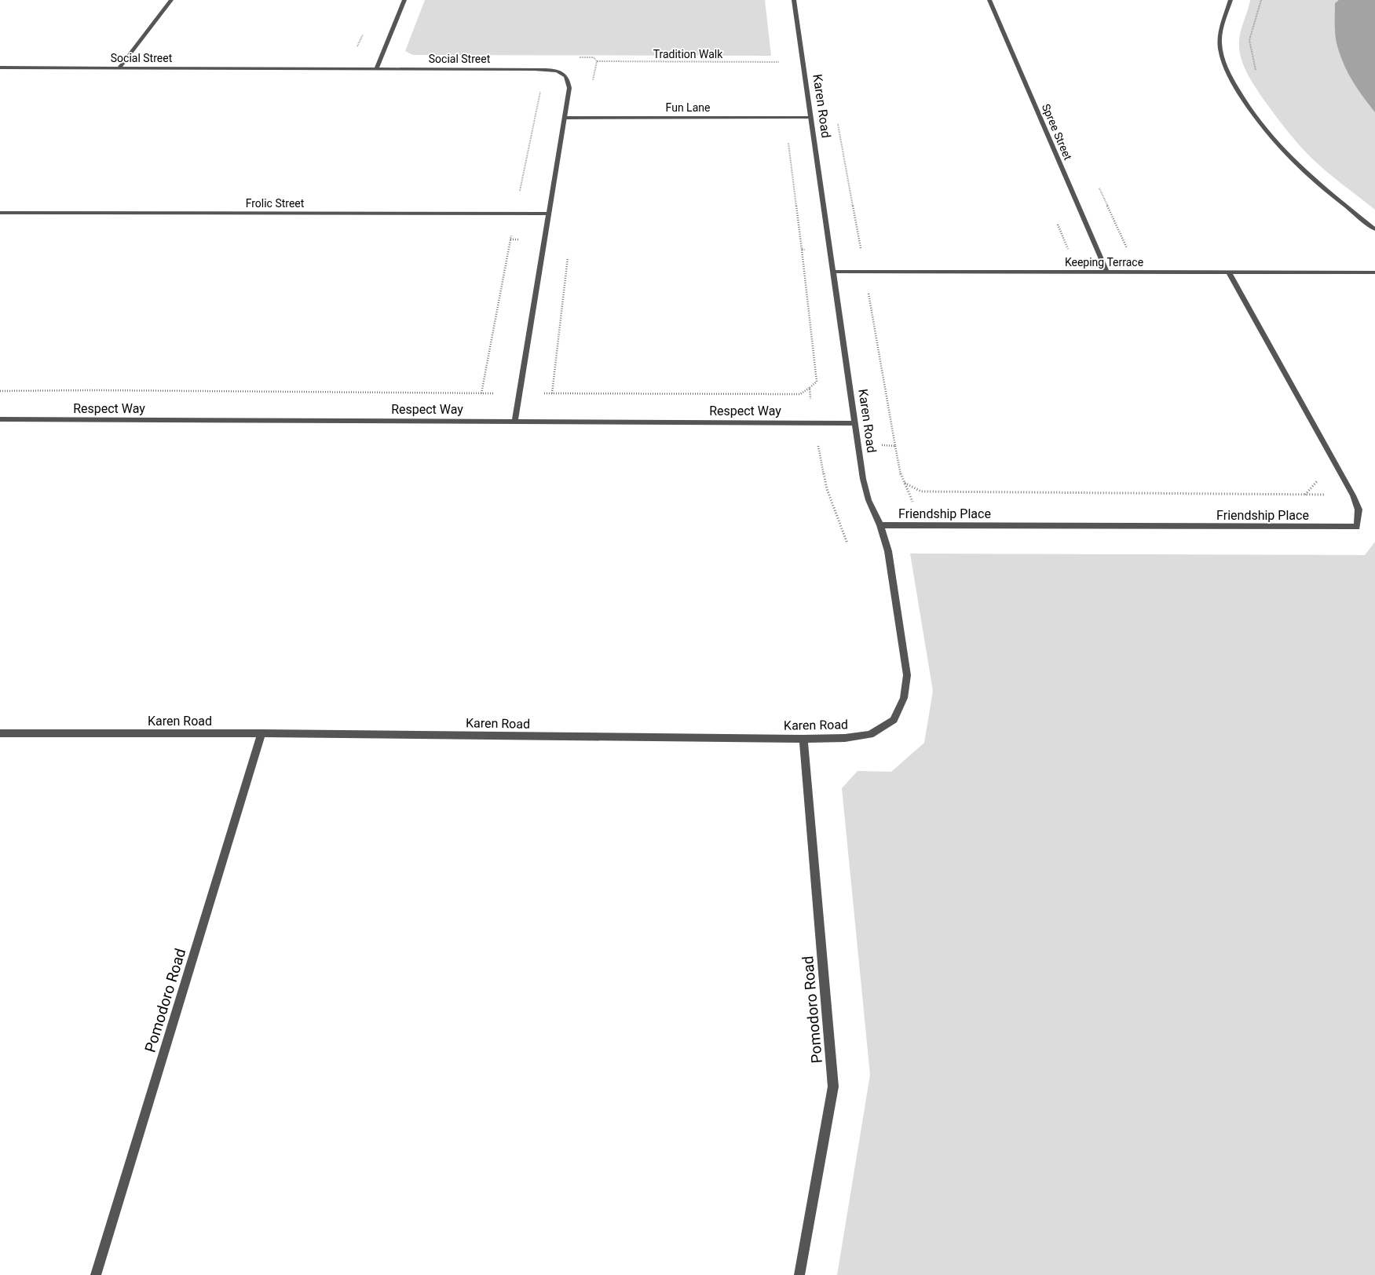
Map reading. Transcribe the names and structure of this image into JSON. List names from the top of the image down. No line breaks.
{"streets":{"street":["Social Street","Karen Road","Fun Lane","Spree Street","Frolic Street","Keeping Terrace","Respect Way","Friendship Place","Pomodoro Road"],"path":["Tradition Walk"]},"crossings":[["Social Street","Fun Lane"],["Social Street","Frolic Street"],["Social Street","Respect Way"],["Karen Road","Fun Lane"],["Karen Road","Keeping Terrace"],["Karen Road","Respect Way"],["Karen Road","Friendship Place"],["Karen Road","Pomodoro Road"],["Spree Street","Keeping Terrace"],["Keeping Terrace","Friendship Place"]]}
